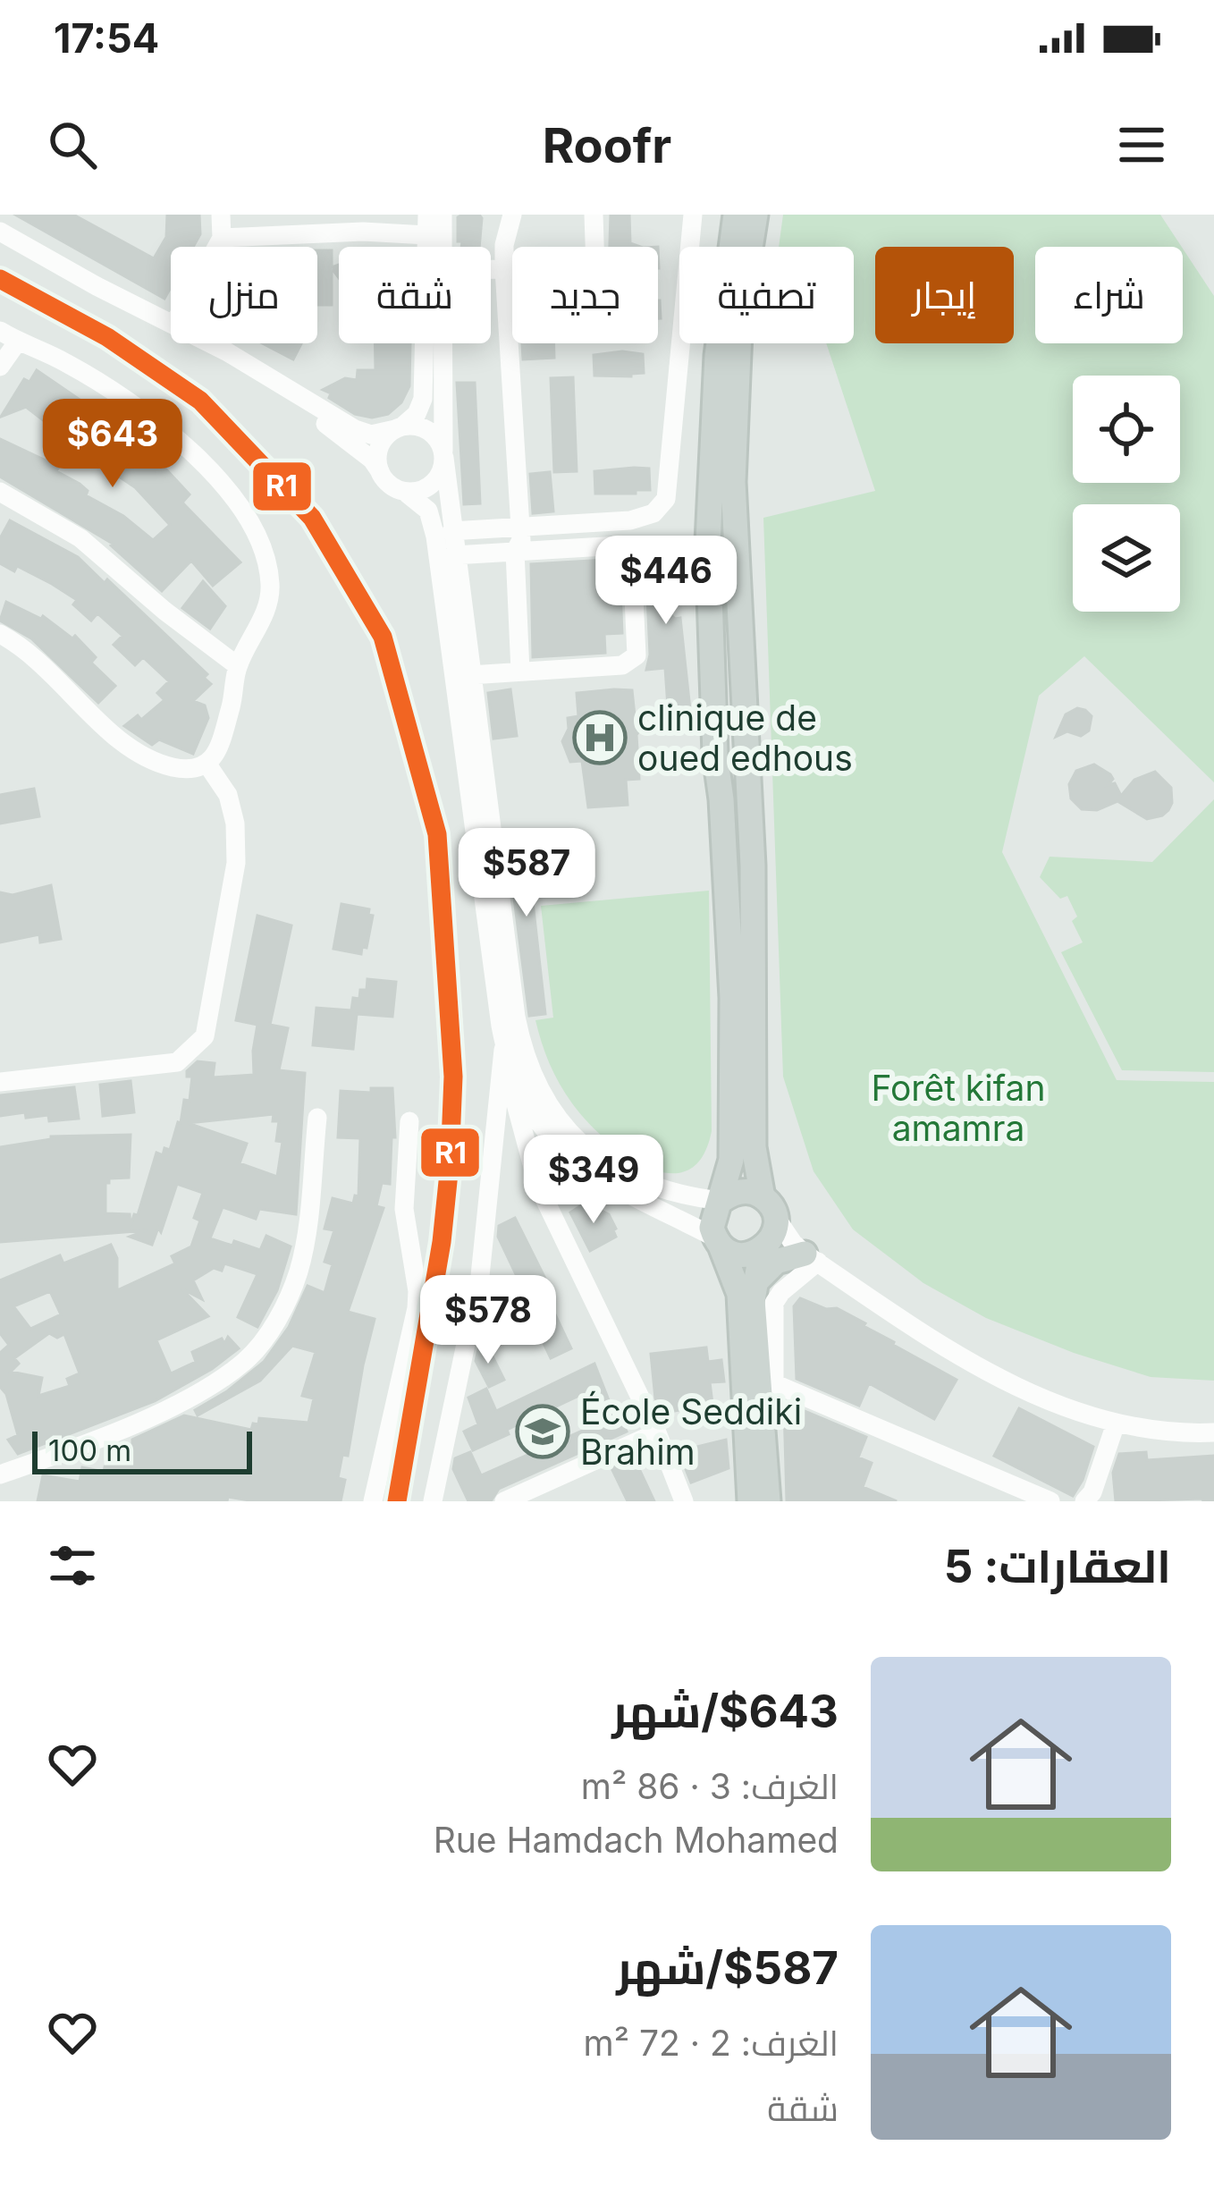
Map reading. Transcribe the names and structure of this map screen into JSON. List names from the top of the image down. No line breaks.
{"parks":["Forêt kifan amamra"],"places":{"hospital":["clinique de oued edhous"],"school or university":["École Seddiki Brahim"]},"lines":["transit line R1"],"scale_bar":"100 m","page":{"status":"17:54","header":"Roofr","chip":["شراء","إيجار","تصفية","جديد","شقة","منزل"],"price":["$643","$446","$587","$349","$578"],"scale":"100 m","heading":"العقارات: 5","list":[{"name":"$643/شهر","note":"الغرف: 3 · 86 m² · Rue Hamdach Mohamed"},{"name":"$587/شهر","note":"الغرف: 2 · 72 m² · شقة"}]}}
